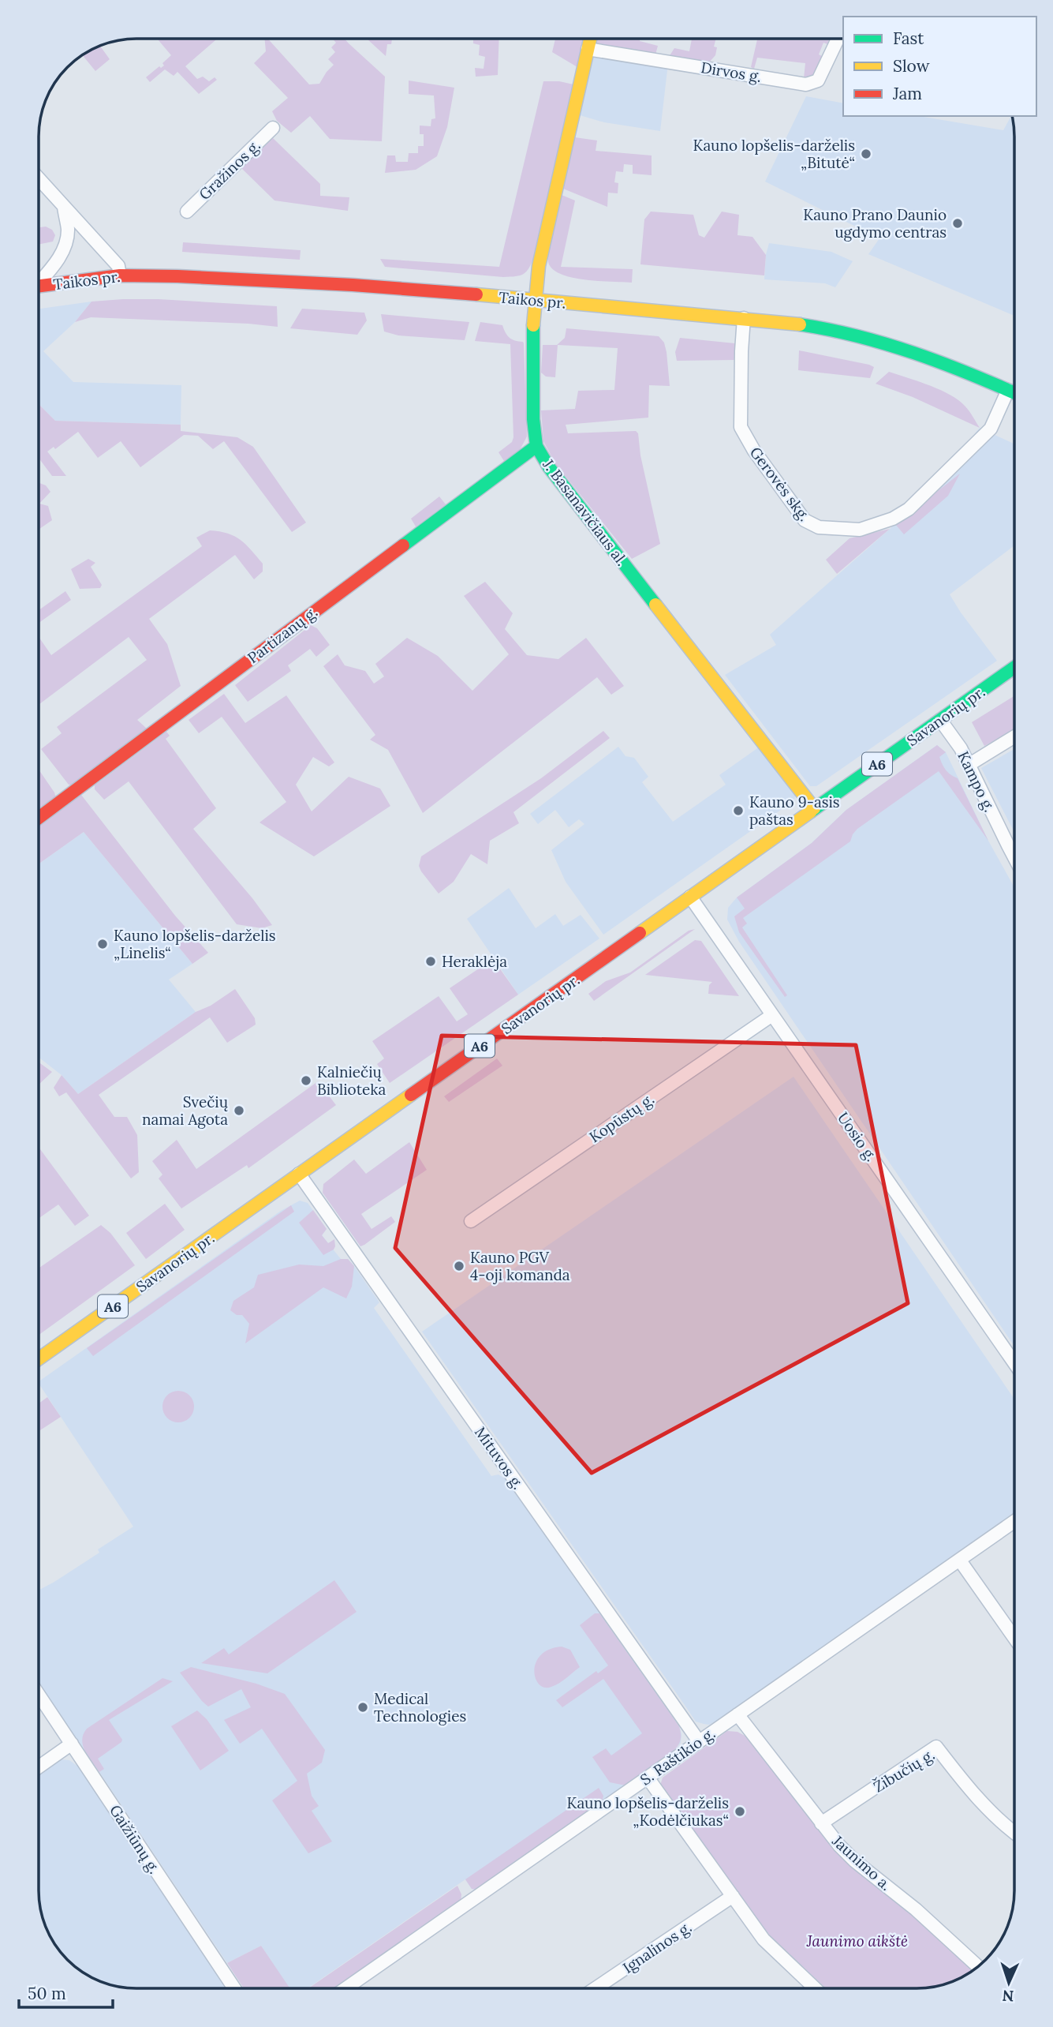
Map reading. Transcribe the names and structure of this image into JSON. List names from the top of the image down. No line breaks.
{"streets":{"main road":["Taikos pr.","J. Basanavičiaus al.","Partizanų g.","Savanorių pr.","A6"],"street":["Dirvos g.","Gražinos g.","Gerovės skg.","Kampo g.","Kopūstų g.","Uosio g.","Mituvos g.","S. Raštikio g.","Žibučių g.","Gaižiūnų g.","Jaunimo a.","Ignalinos g."]},"crossings":[["Dirvos g.","J. Basanavičiaus al."],["Taikos pr.","Gerovės skg."],["Taikos pr.","J. Basanavičiaus al."],["J. Basanavičiaus al.","Partizanų g."],["J. Basanavičiaus al.","Savanorių pr."],["Savanorių pr.","Kampo g."],["Savanorių pr.","Uosio g."],["Savanorių pr.","Mituvos g."],["Kopūstų g.","Uosio g."],["Mituvos g.","S. Raštikio g."],["S. Raštikio g.","Jaunimo a."],["Žibučių g.","Jaunimo a."]],"parks":["Jaunimo aikštė"],"places":["Kauno lopšelis-darželis „Bitutė“","Kauno Prano Daunio ugdymo centras","Kauno 9-asis paštas","Kauno lopšelis-darželis „Linelis“","Heraklėja","Kalniečių Biblioteka","Svečių namai Agota","Kauno PGV 4-oji komanda","Medical Technologies","Kauno lopšelis-darželis „Kodėlčiukas“"],"legend":["Fast","Slow","Jam"],"scale_bar":"50 m","north":"bottom"}
